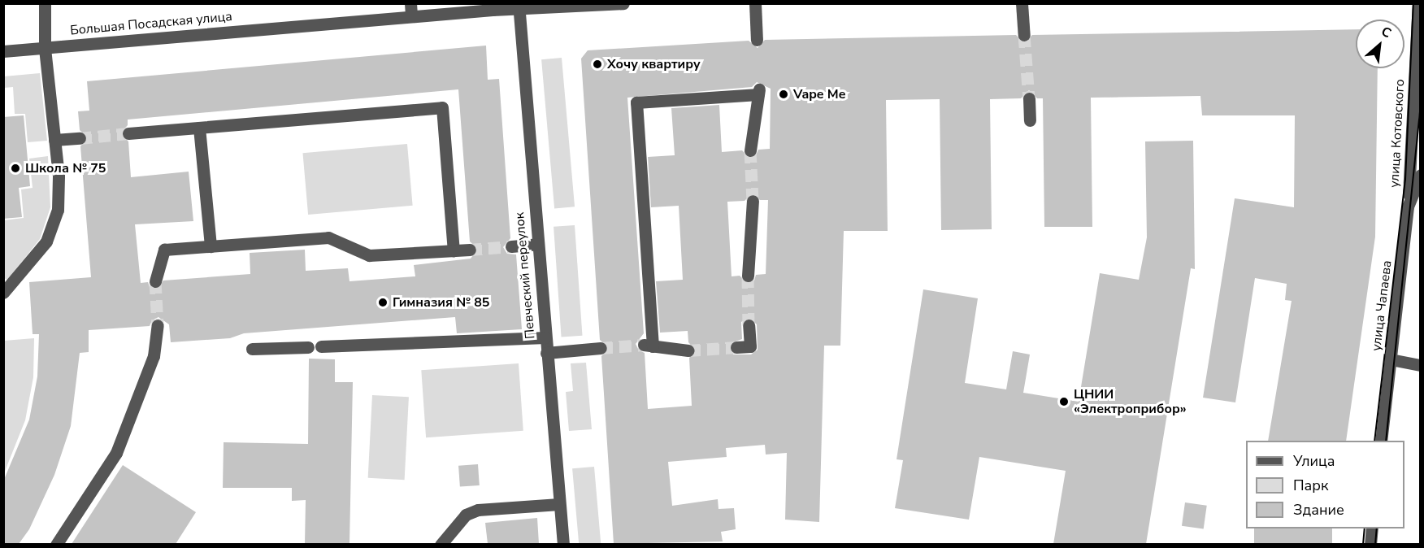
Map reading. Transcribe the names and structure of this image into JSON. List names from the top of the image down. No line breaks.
{"streets":{"street":["Большая Посадская улица","улица Котовского","Певческий переулок","улица Чапаева"]},"crossings":[["Большая Посадская улица","Певческий переулок"],["улица Котовского","улица Чапаева"]],"places":["Хочу квартиру","Vape Me","Школа № 75","Гимназия № 85","ЦНИИ «Электроприбор»"],"legend":["Улица","Парк","Здание"],"north":"top right"}
